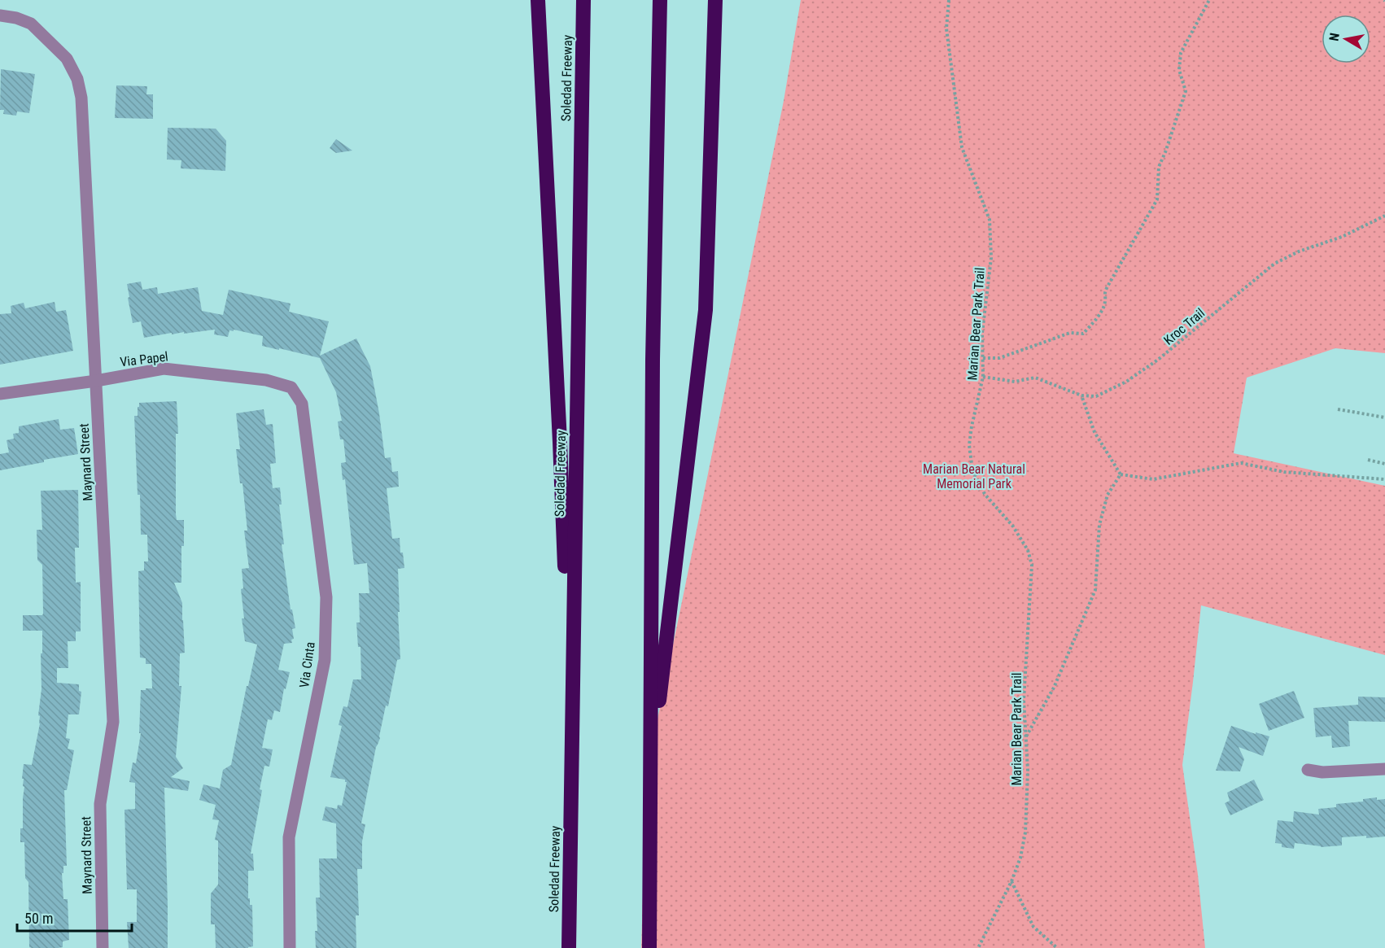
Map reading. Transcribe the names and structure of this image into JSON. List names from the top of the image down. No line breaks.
{"streets":{"highway":["Soledad Freeway"],"street":["Via Papel","Maynard Street","Via Cinta"],"path":["Marian Bear Park Trail","Kroc Trail"]},"crossings":[["Marian Bear Park Trail","Kroc Trail"],["Via Papel","Maynard Street"],["Via Papel","Via Cinta"]],"parks":["Marian Bear Natural Memorial Park"],"scale_bar":"50 m","north":"left"}
